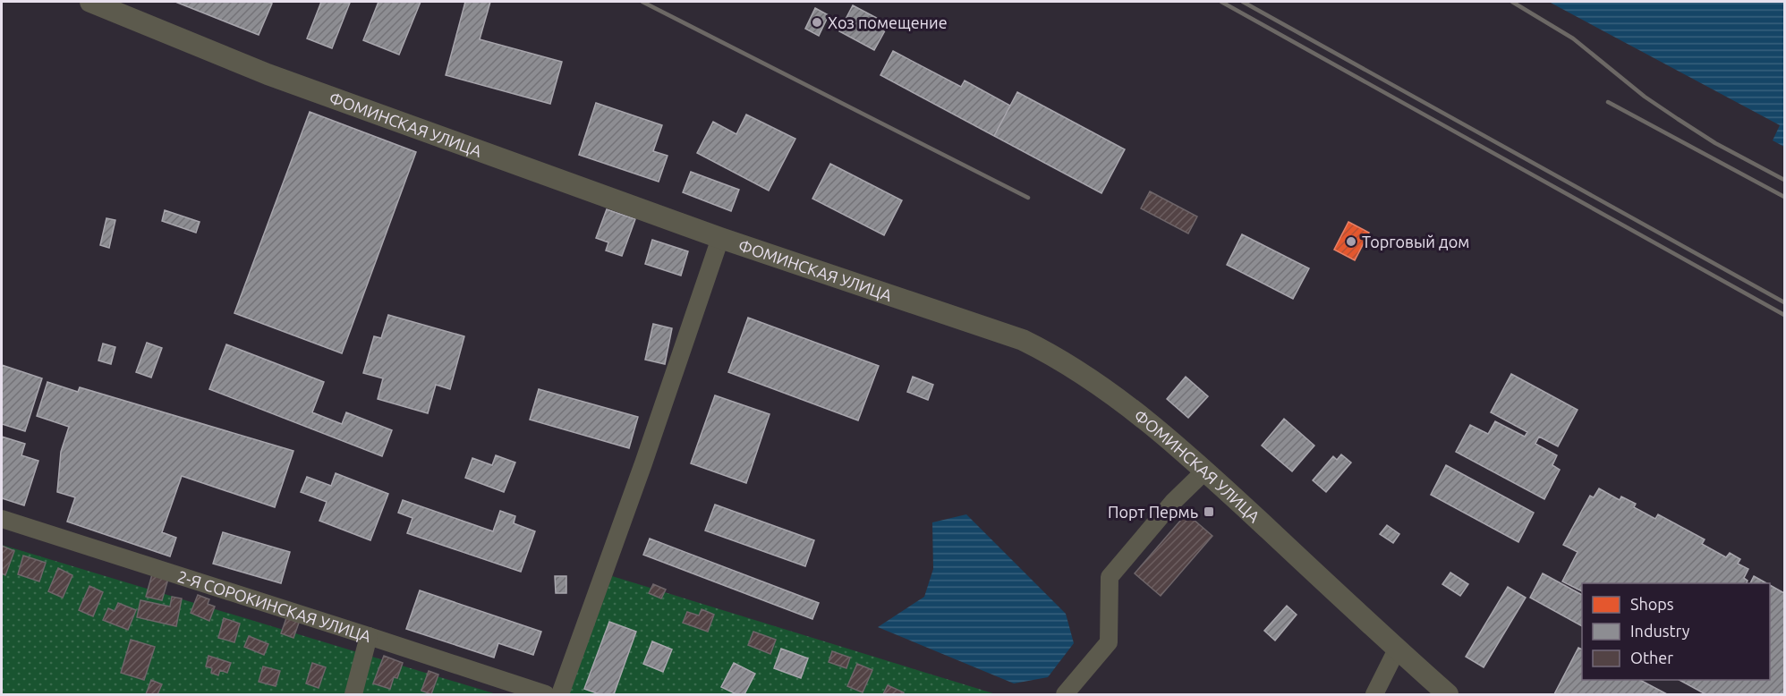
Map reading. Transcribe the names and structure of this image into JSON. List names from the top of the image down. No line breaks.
{"streets":{"street":["ФОМИНСКАЯ УЛИЦА","2-Я СОРОКИНСКАЯ УЛИЦА"]},"places":{"other":["Хоз помещение","Торговый дом"],"transit":["Порт Пермь"]},"legend":["Shops","Industry","Other"]}
